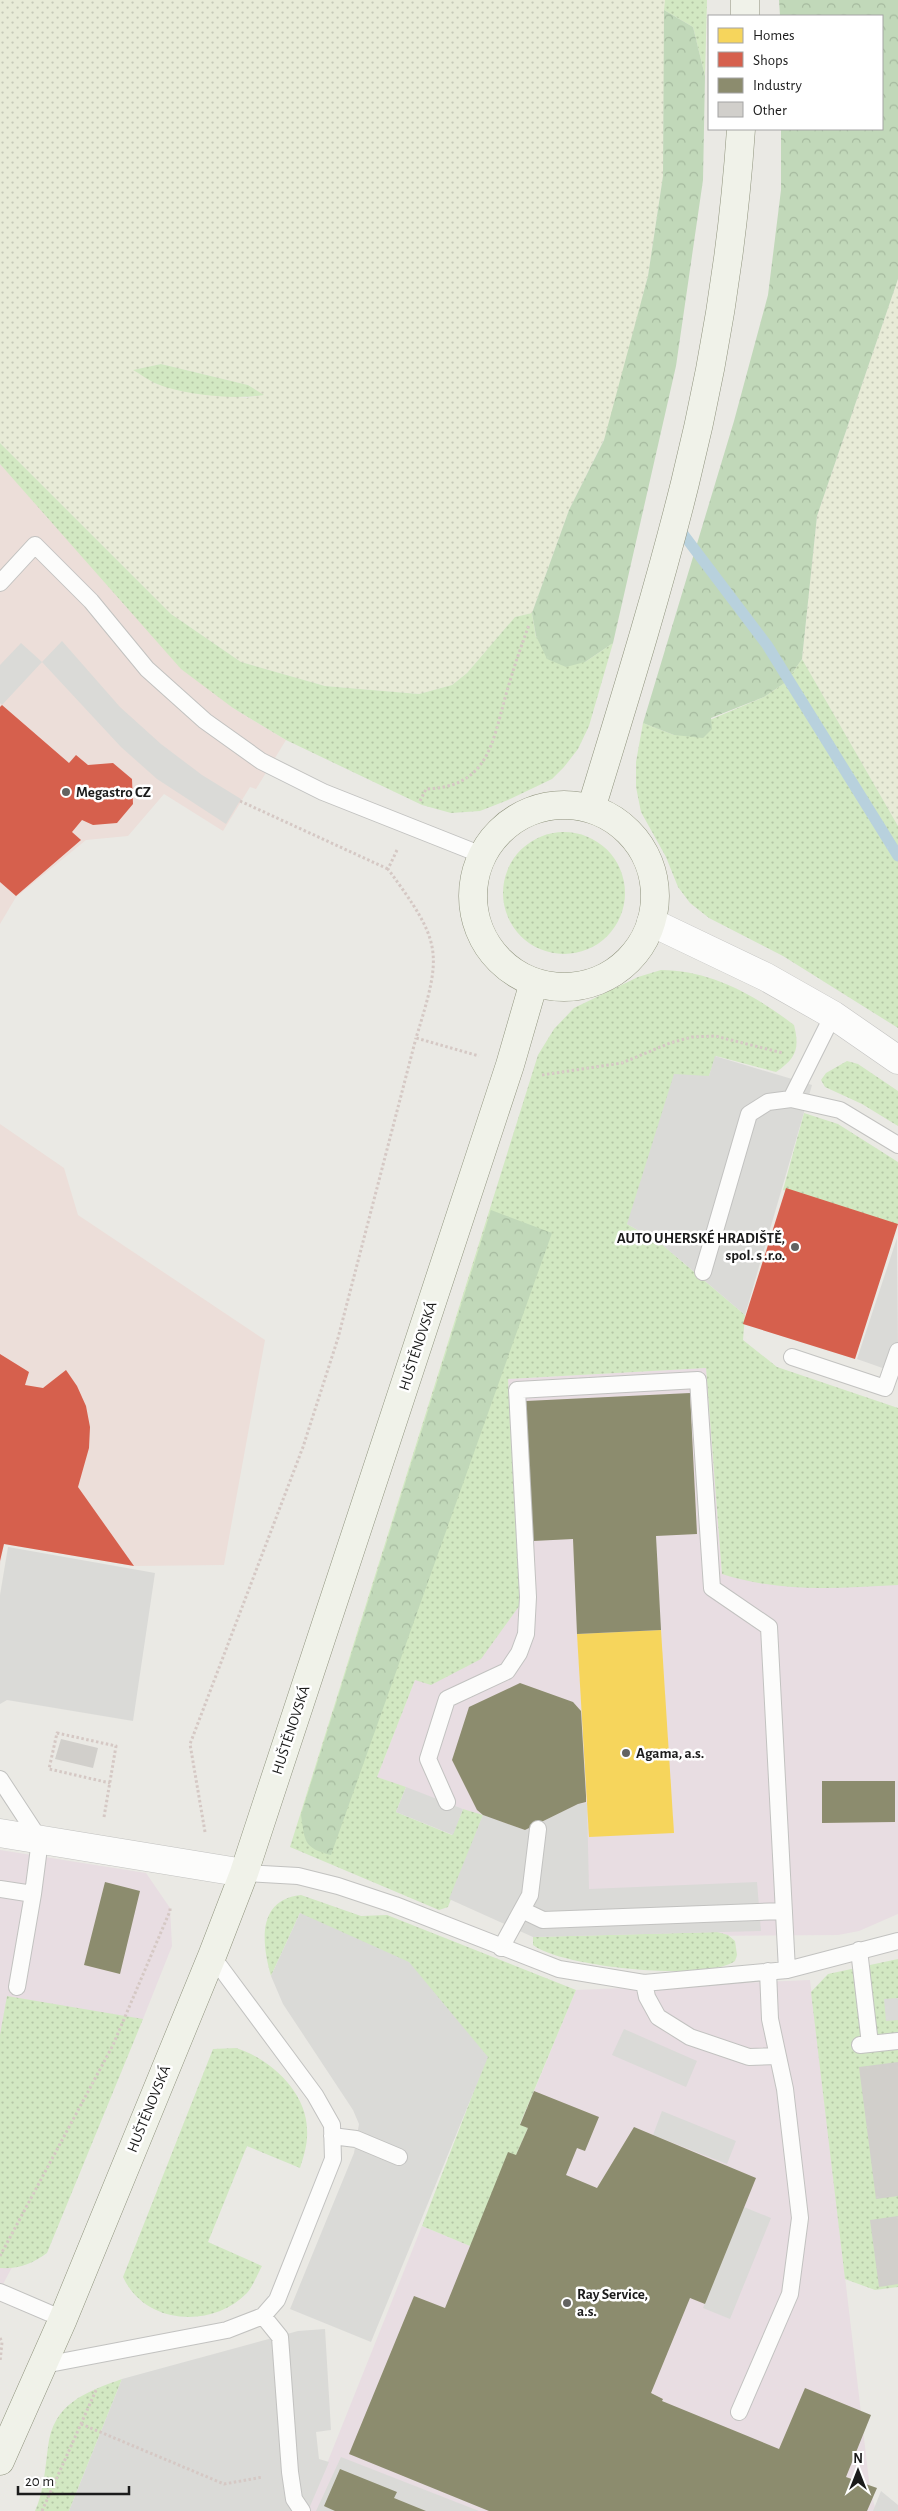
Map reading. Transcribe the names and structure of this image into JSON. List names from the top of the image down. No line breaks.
{"streets":{"street":["HUŠTĚNOVSKÁ"]},"places":["Megastro CZ","AUTO UHERSKÉ HRADIŠTĚ, spol. s .r.o.","Agama, a.s.","Ray Service, a.s."],"legend":["Homes","Shops","Industry","Other"],"scale_bar":"20 m","north":"top"}
